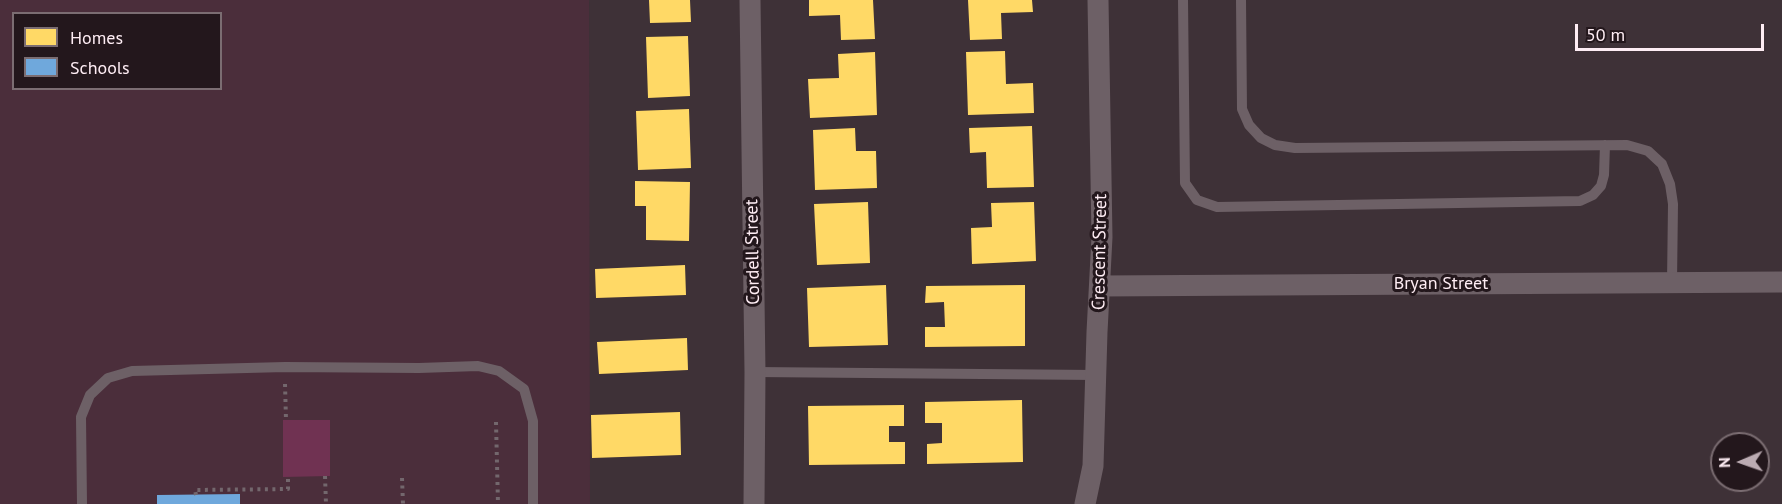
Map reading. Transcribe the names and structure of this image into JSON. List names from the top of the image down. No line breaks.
{"streets":{"street":["Cordell Street","Crescent Street","Bryan Street"]},"crossings":[["Crescent Street","Bryan Street"]],"legend":["Homes","Schools"],"scale_bar":"50 m","north":"left"}
